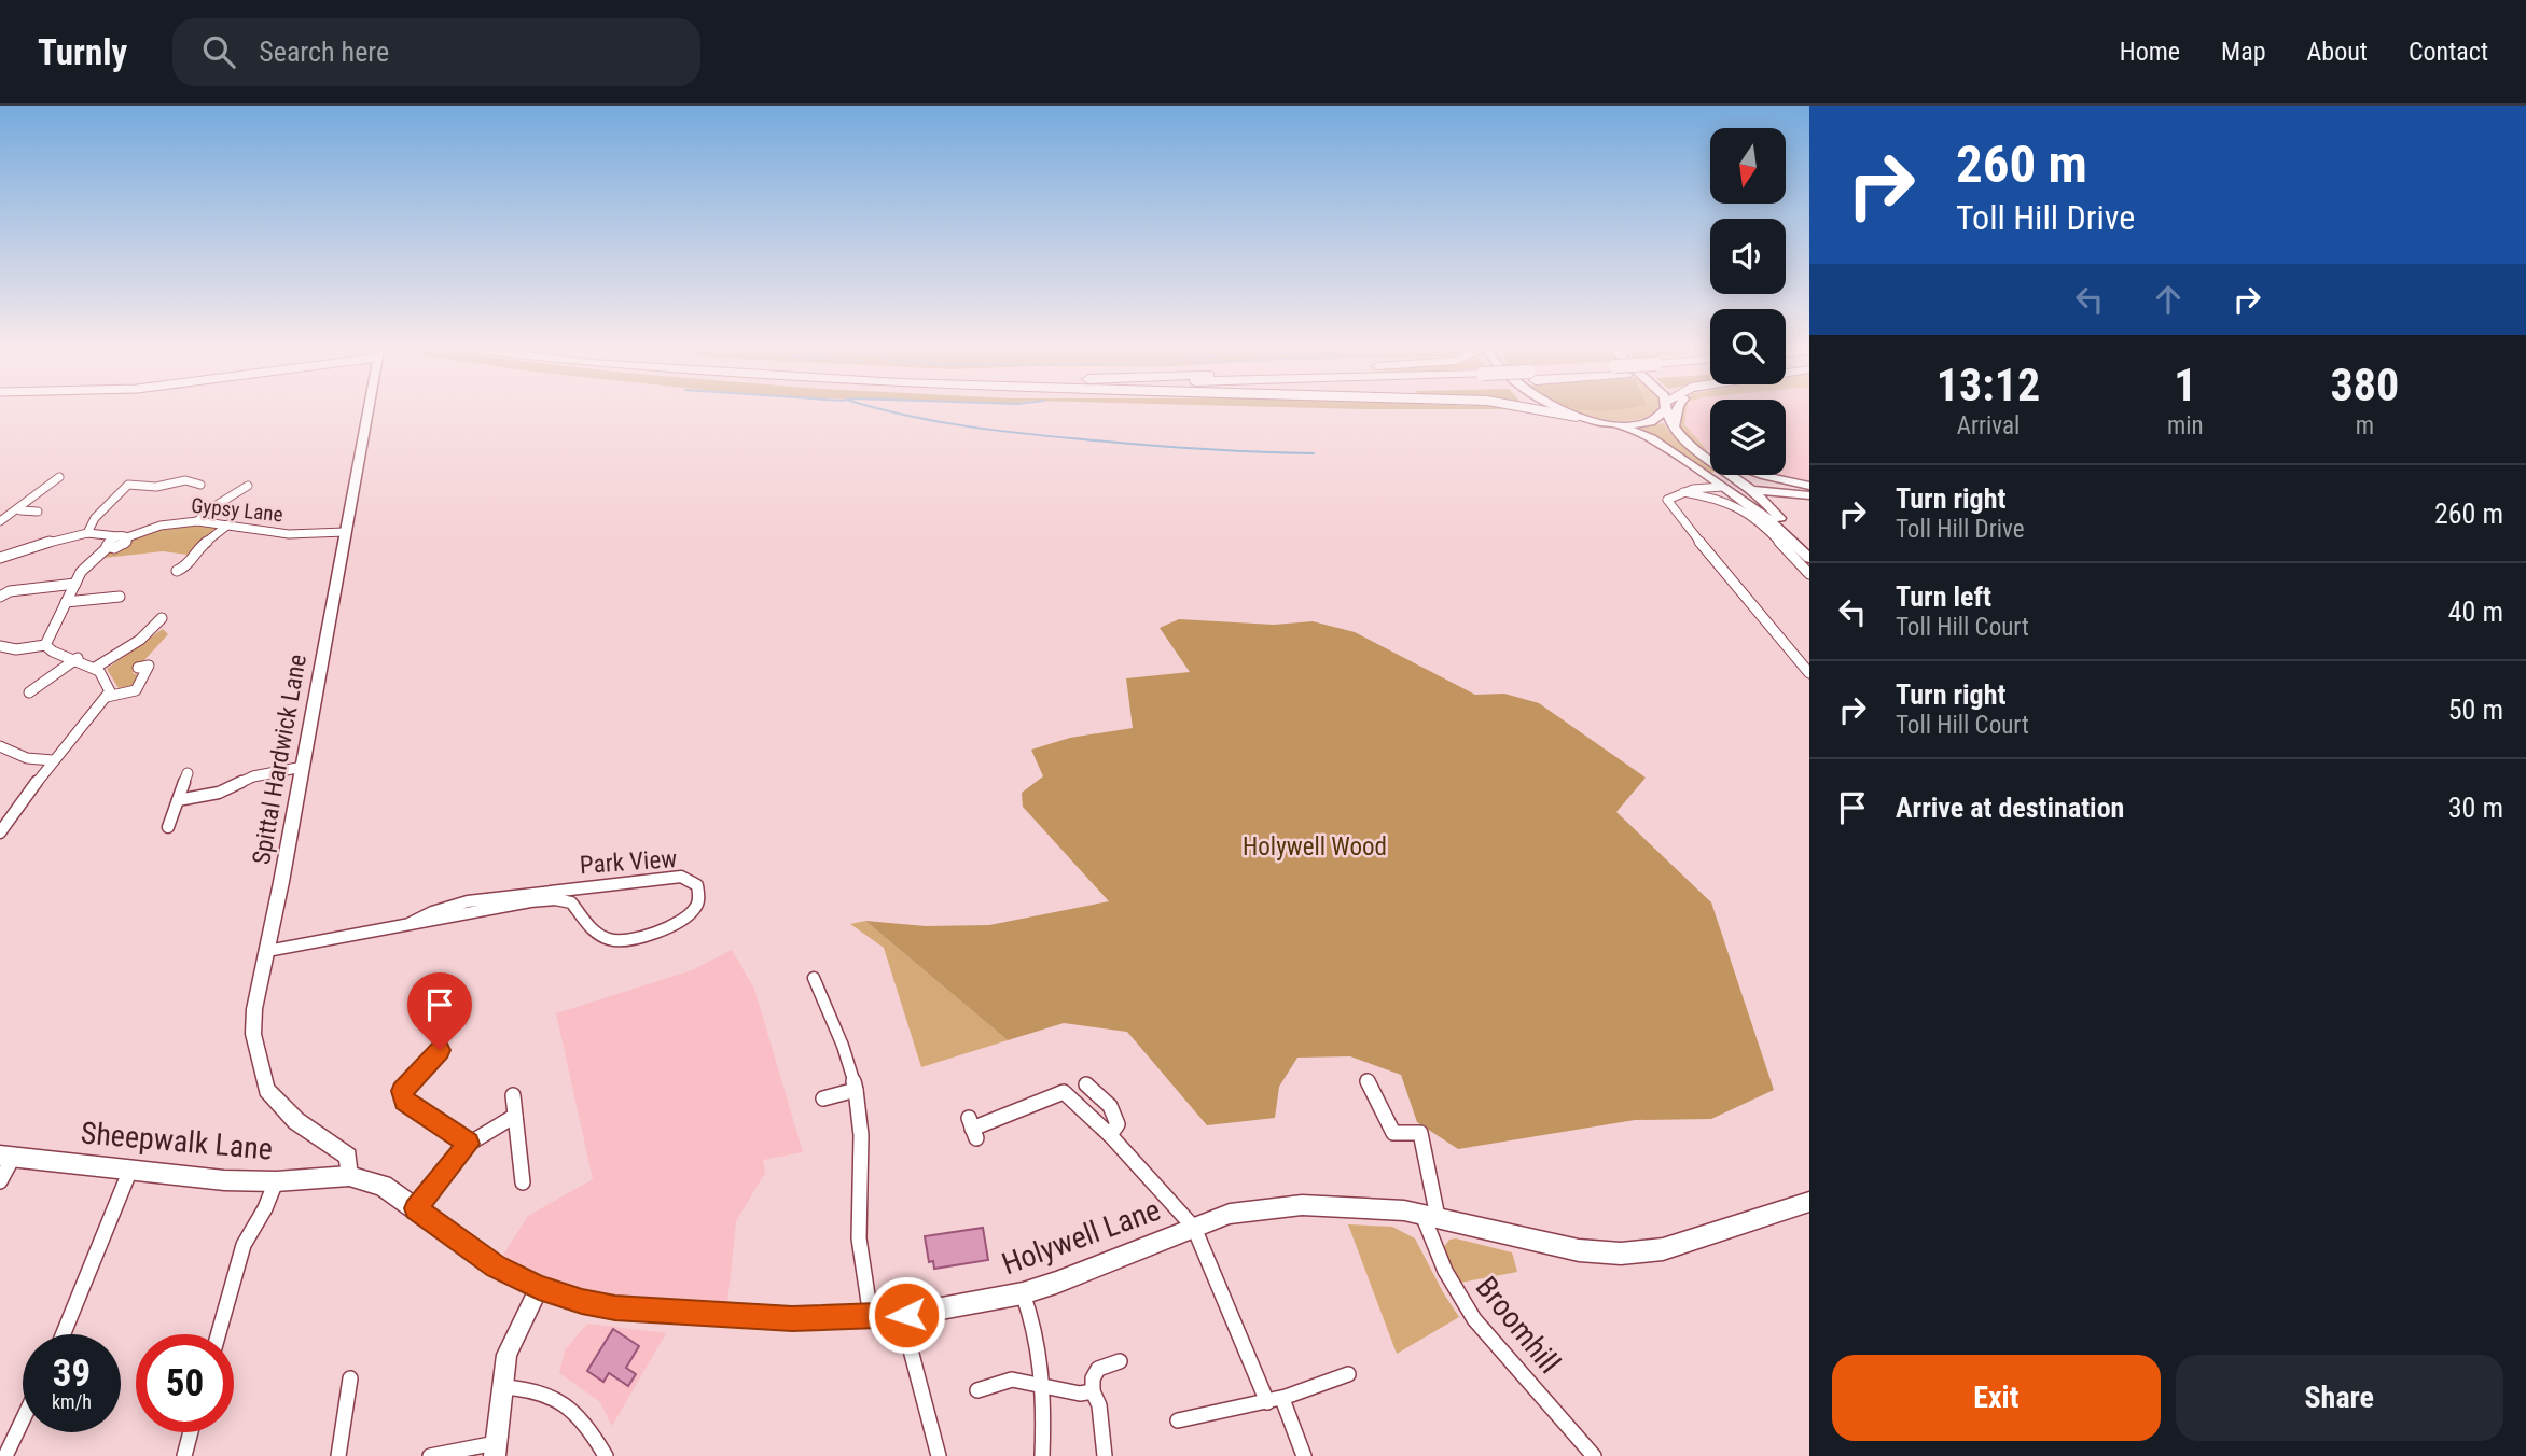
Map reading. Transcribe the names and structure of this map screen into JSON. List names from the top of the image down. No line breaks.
{"streets":{"main road":["Sheepwalk Lane","Holywell Lane"],"street":["Gypsy Lane","Spittal Hardwick Lane","Park View","Broomhill"]},"crossings":[["Gypsy Lane","Spittal Hardwick Lane"],["Spittal Hardwick Lane","Park View"],["Spittal Hardwick Lane","Sheepwalk Lane"],["Spittal Hardwick Lane","Holywell Lane"],["Sheepwalk Lane","Holywell Lane"],["Holywell Lane","Broomhill"]],"parks":["Holywell Wood"],"north":"bottom","page":{"header":"Turnly","search":"Search here","nav":["Home","Map","About","Contact"],"turn":["260 m","Toll Hill Drive"],"eta":["13:12","Arrival","1","min","380","m"],"list":[{"name":"Turn right","note":"Toll Hill Drive","value":"260 m"},{"name":"Turn left","note":"Toll Hill Court","value":"40 m"},{"name":"Turn right","note":"Toll Hill Court","value":"50 m"},{"name":"Arrive at destination","value":"30 m"}],"speed":"39 km/h","limit":"50","buttons":["Exit","Share"]}}
